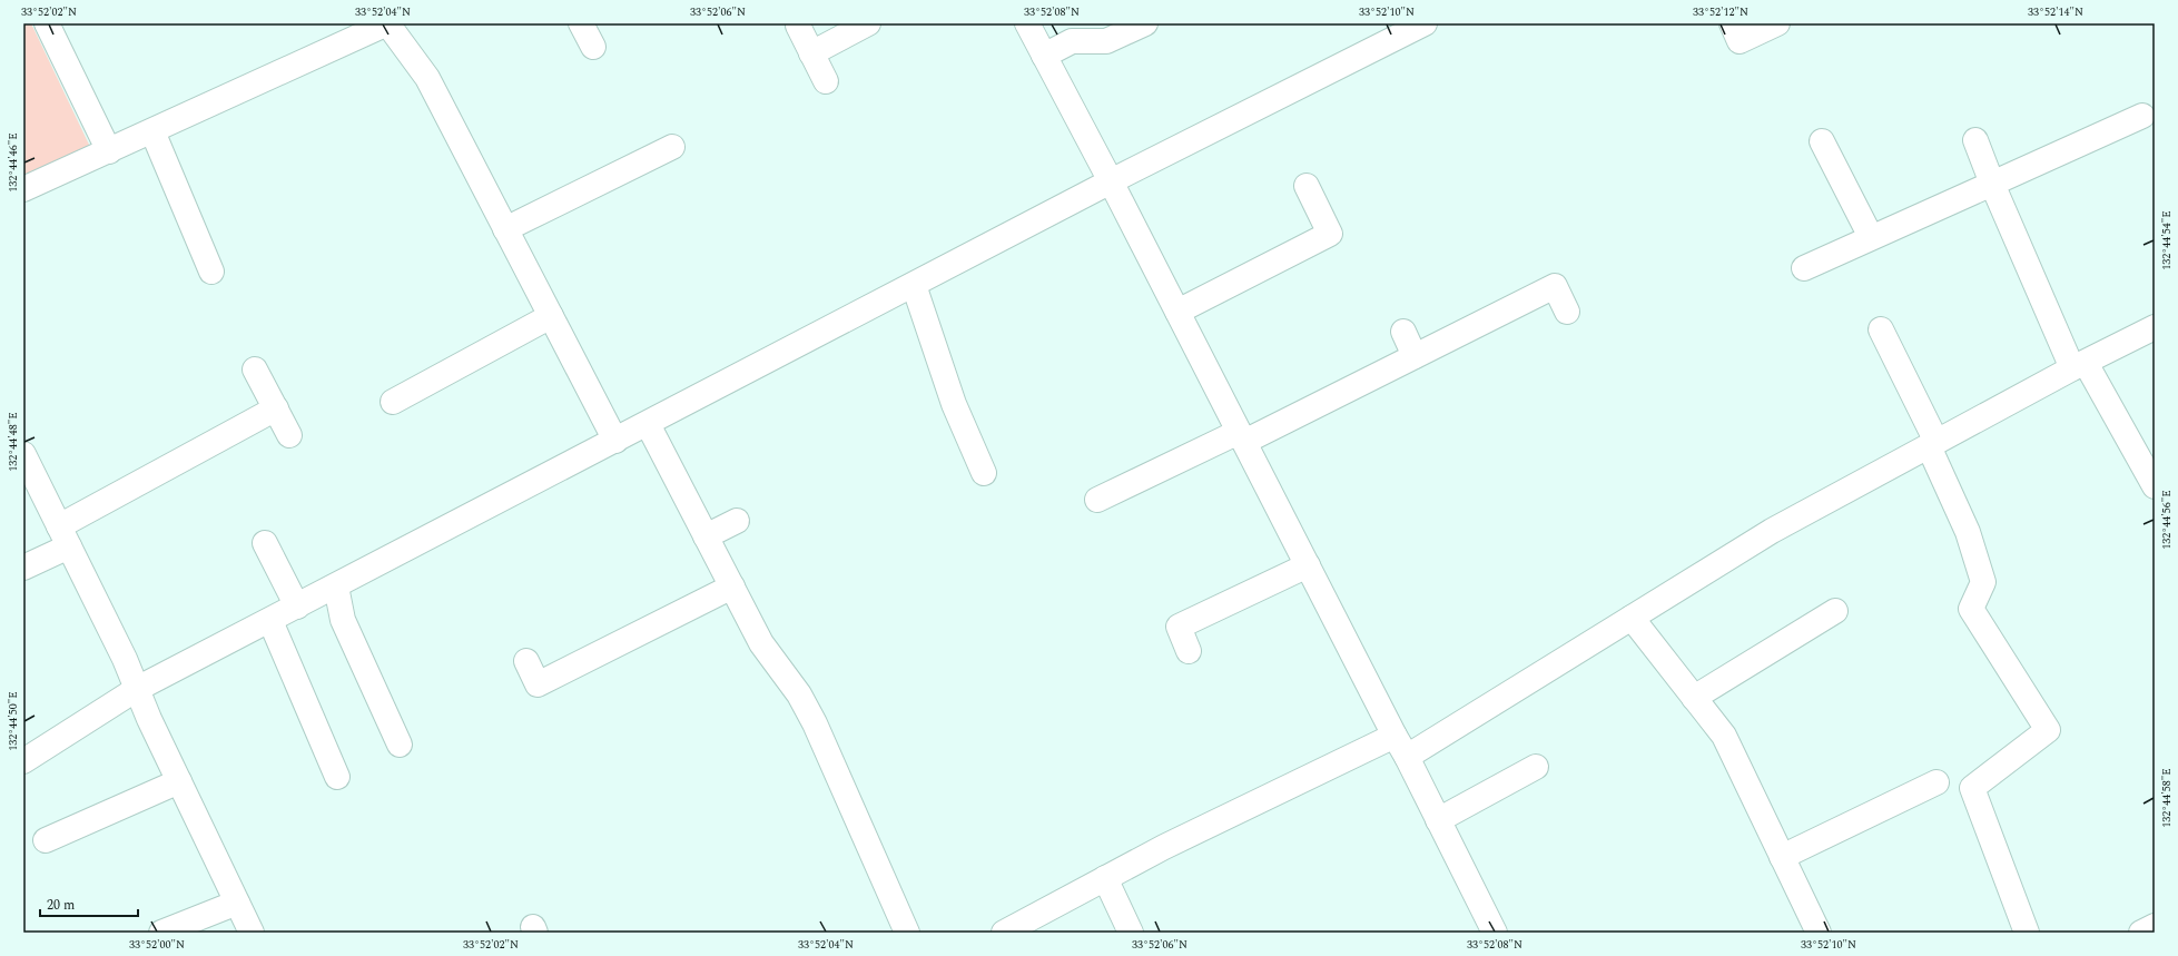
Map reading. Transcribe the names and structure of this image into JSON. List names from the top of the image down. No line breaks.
{"scale_bar":"20 m","coordinates":["33°52'02\"N","33°52'04\"N","33°52'06\"N","33°52'08\"N","33°52'10\"N","33°52'12\"N","33°52'14\"N","132°44'46\"E","132°44'54\"E","132°44'48\"E","132°44'56\"E","132°44'50\"E","132°44'58\"E","33°52'00\"N"]}
